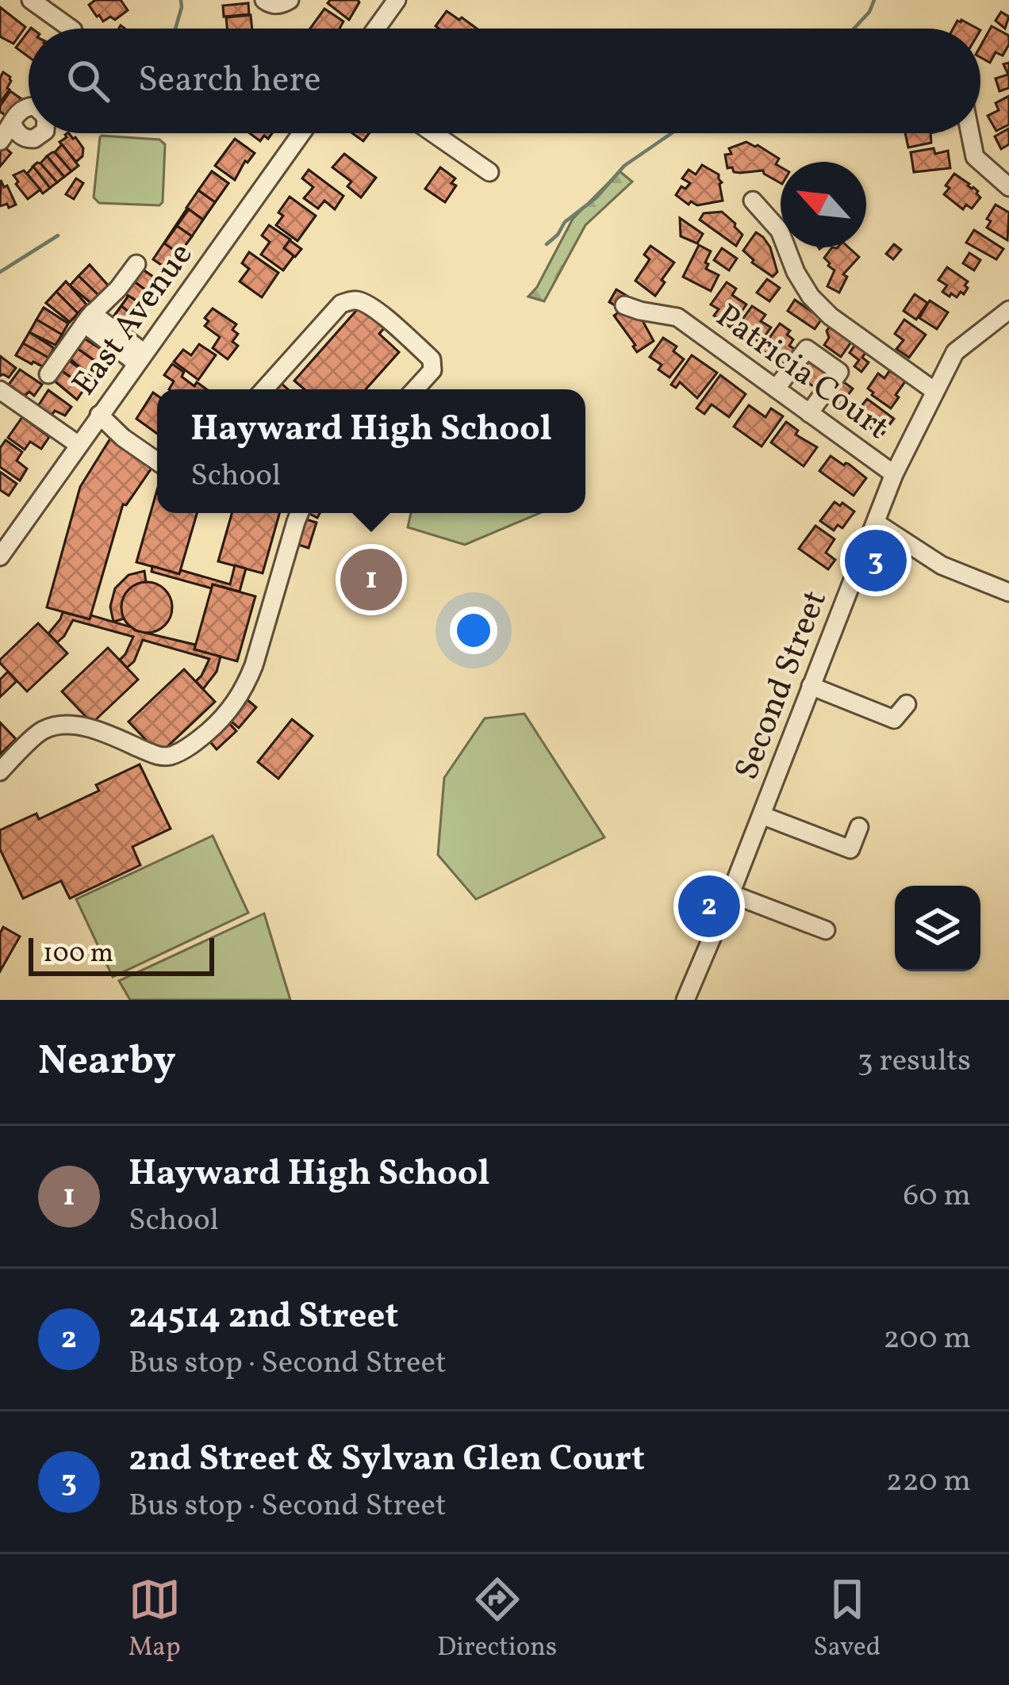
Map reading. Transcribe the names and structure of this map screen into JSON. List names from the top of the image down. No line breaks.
{"streets":{"street":["East Avenue","Patricia Court","Second Street"]},"crossings":[["Patricia Court","Second Street"]],"scale_bar":"100 m","north":"top left","page":{"search":"Search here","popup":["Hayward High School","School"],"pins":["3","1","2"],"scale":"100 m","heading":["Nearby","3 results"],"list":[{"mark":"1","name":"Hayward High School","note":"School","value":"60 m"},{"mark":"2","name":"24514 2nd Street","note":"Bus stop · Second Street","value":"200 m"},{"mark":"3","name":"2nd Street & Sylvan Glen Court","note":"Bus stop · Second Street","value":"220 m"}],"nav":["Map","Directions","Saved"]}}
